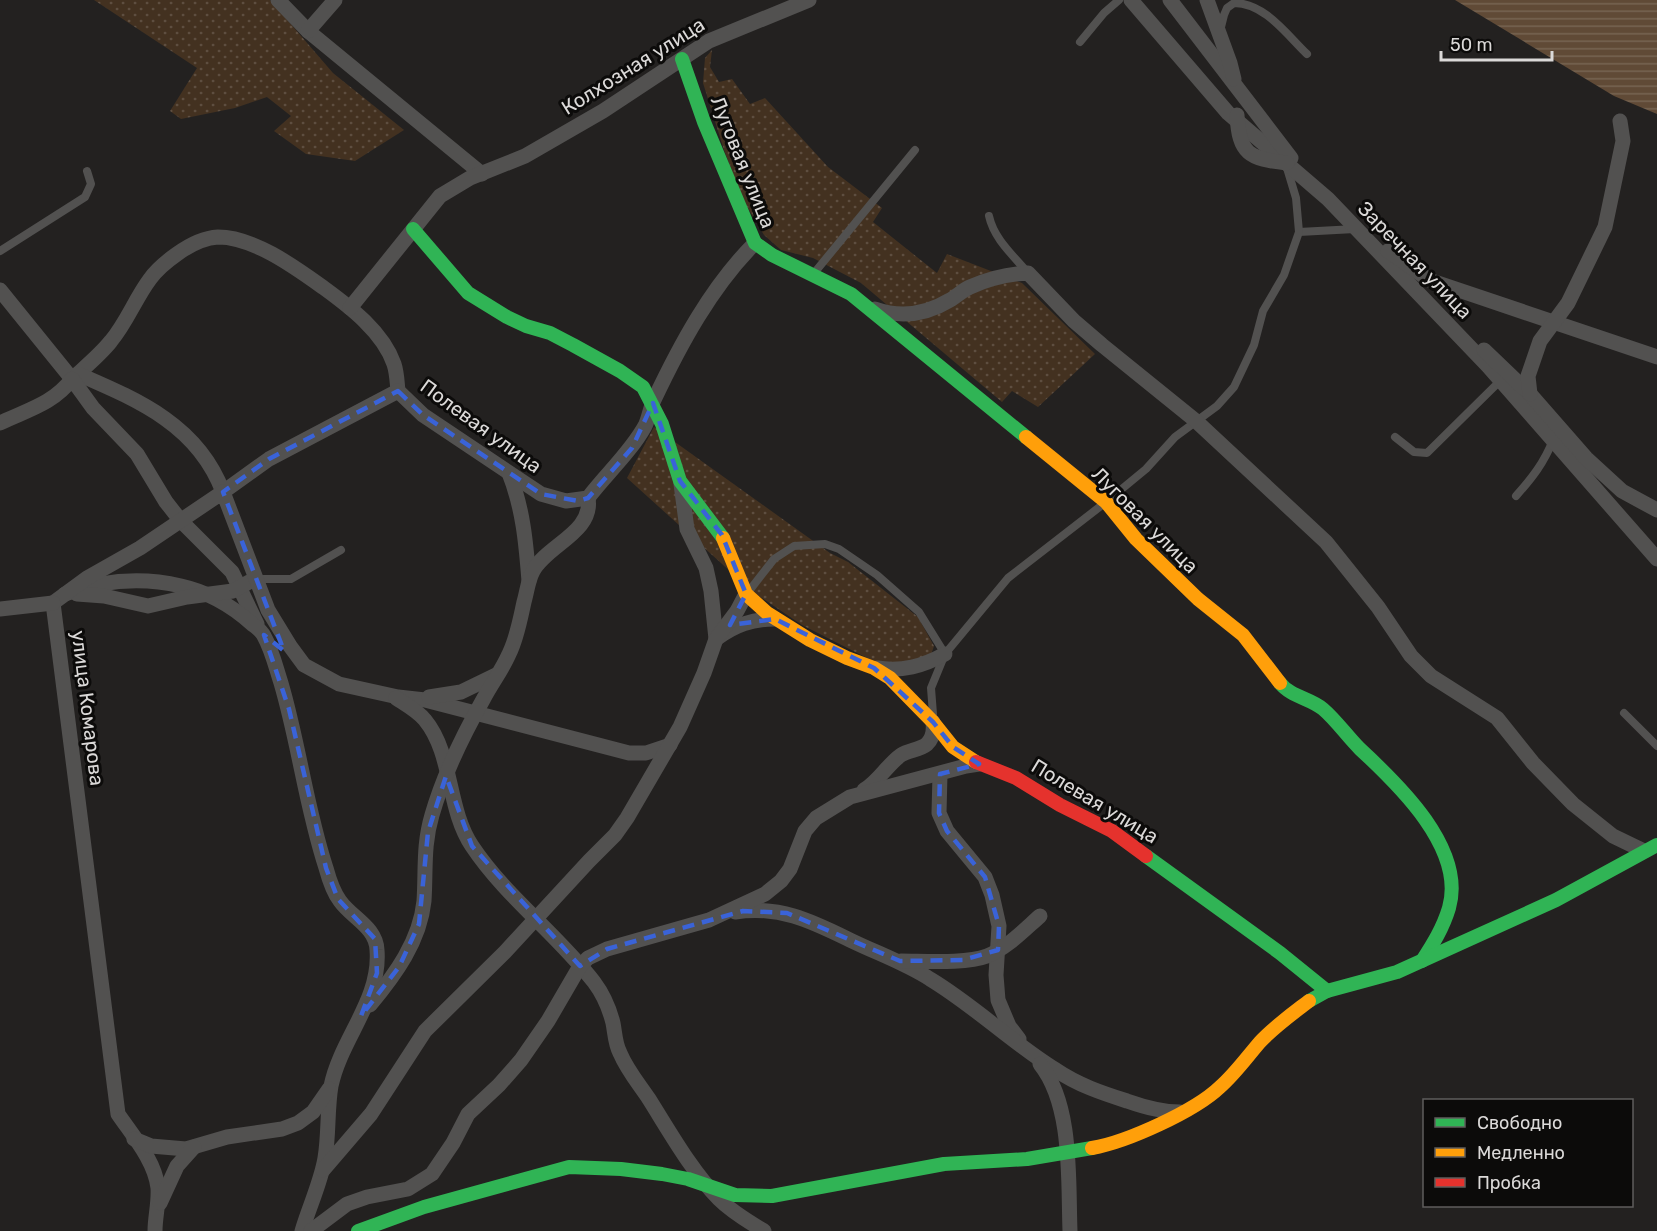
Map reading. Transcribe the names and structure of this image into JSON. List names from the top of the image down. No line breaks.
{"streets":{"street":["Колхозная улица","Луговая улица","Заречная улица","Полевая улица","улица Комарова"]},"crossings":[["Колхозная улица","Луговая улица"],["Колхозная улица","Полевая улица"]],"legend":["Свободно","Медленно","Пробка"],"scale_bar":"50 m"}
